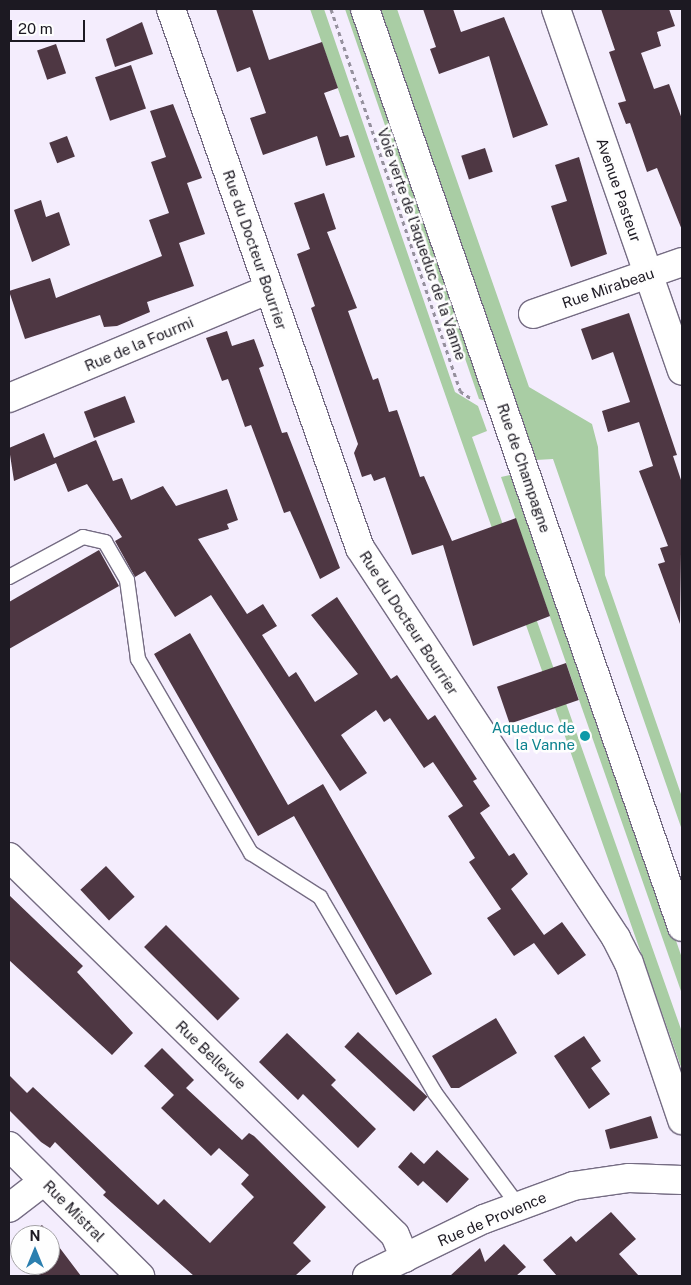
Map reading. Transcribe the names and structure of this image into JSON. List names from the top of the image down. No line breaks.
{"streets":{"street":["Avenue Pasteur","Rue du Docteur Bourrier","Rue Mirabeau","Rue de la Fourmi","Rue de Champagne","Rue Bellevue","Rue Mistral","Rue de Provence"],"path":["Voie verte de l'aqueduc de la Vanne"]},"crossings":[["Avenue Pasteur","Rue Mirabeau"],["Rue du Docteur Bourrier","Rue de la Fourmi"],["Rue Bellevue","Rue de Provence"]],"places":["Aqueduc de la Vanne"],"scale_bar":"20 m","north":"top"}
